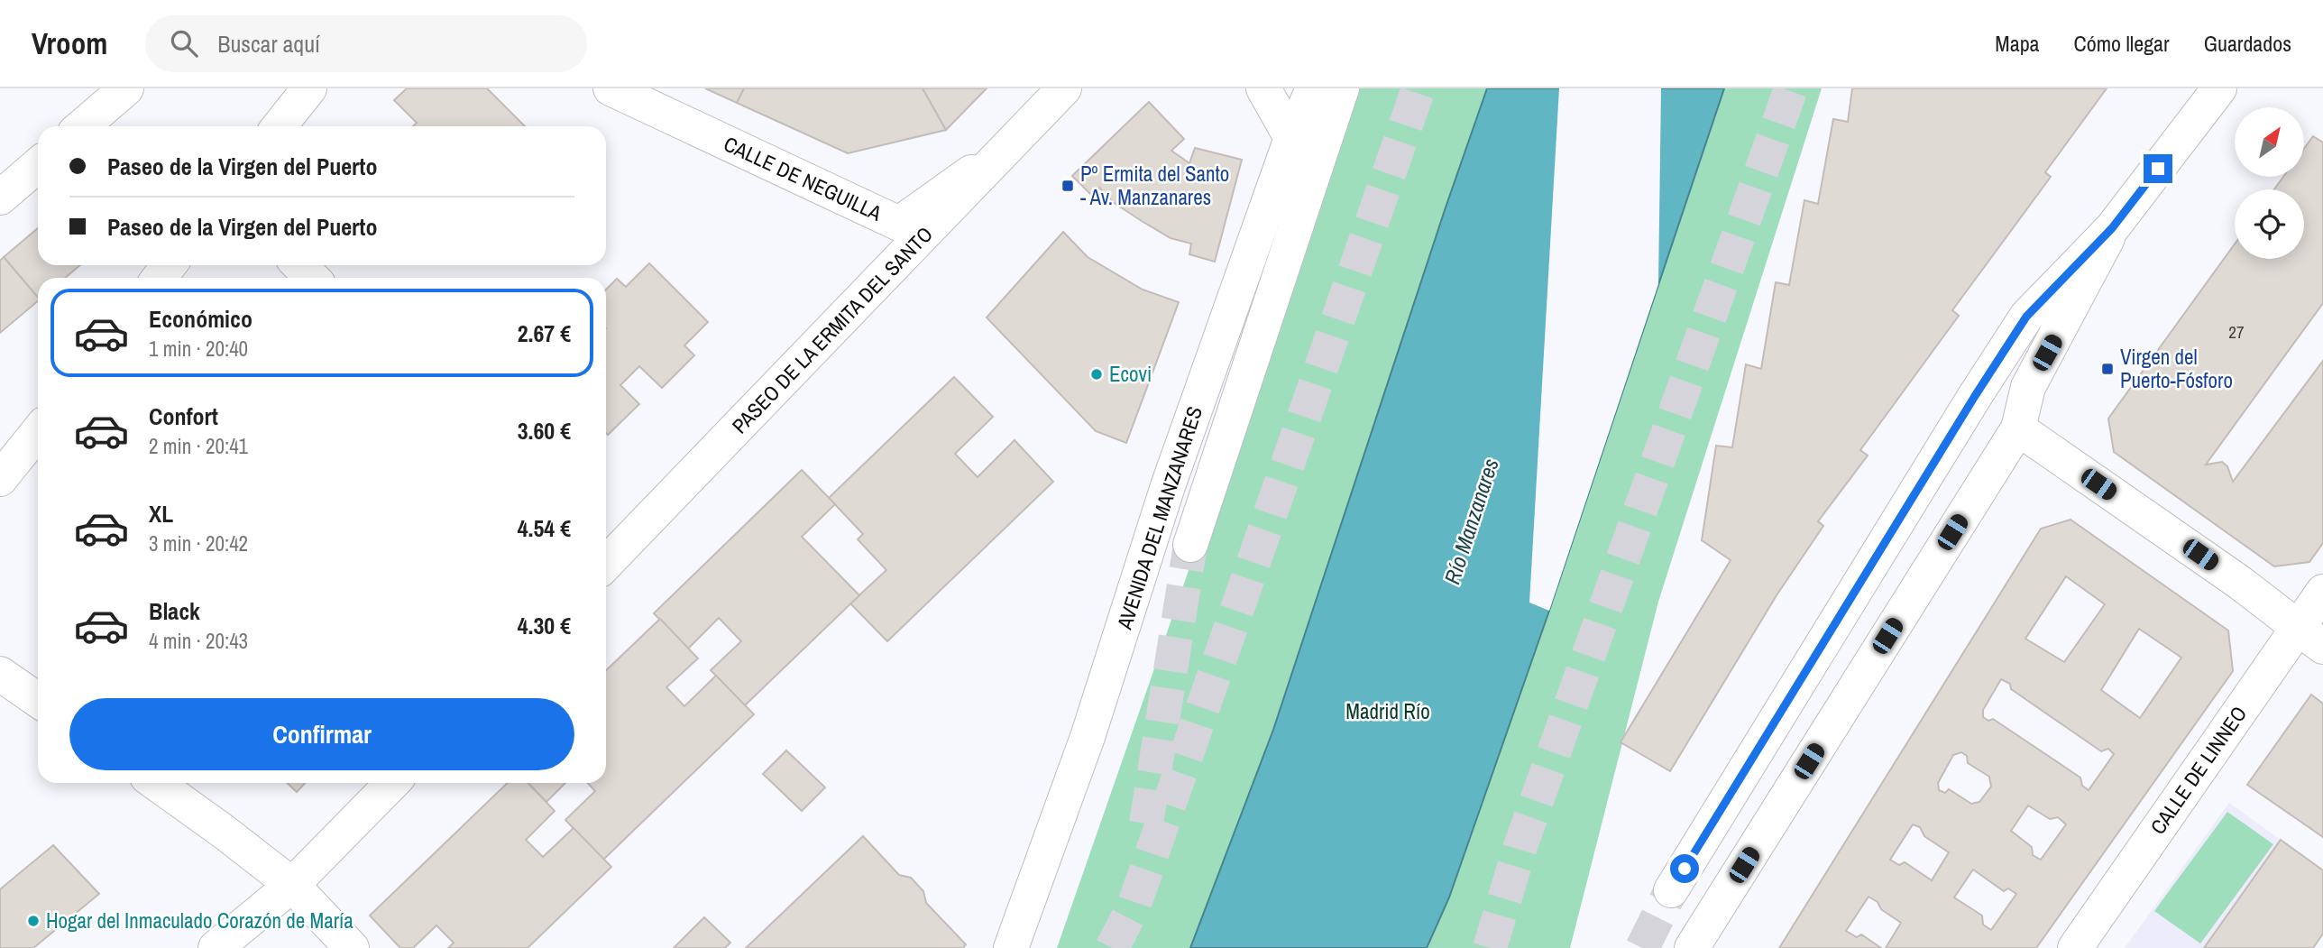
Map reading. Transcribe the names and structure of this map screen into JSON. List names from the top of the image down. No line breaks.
{"streets":{"main road":["CALLE DE NEGUILLA","PASEO DE LA ERMITA DEL SANTO","AVENIDA DEL MANZANARES","CALLE DE LINNEO"]},"crossings":[["CALLE DE NEGUILLA","PASEO DE LA ERMITA DEL SANTO"]],"water":["Río Manzanares"],"parks":["Madrid Río"],"places":{"transit":["Pº Ermita del Santo - Av. Manzanares","Virgen del Puerto-Fósforo"],"other":["Ecovi","Hogar del Inmaculado Corazón de María"]},"house_numbers":["27"],"north":"top right","page":{"header":"Vroom","search":"Buscar aquí","nav":["Mapa","Cómo llegar","Guardados"],"banner":["Paseo de la Virgen del Puerto","Paseo de la Virgen del Puerto"],"list":[{"name":"Económico","note":"1 min · 20:40","value":"2.67 €"},{"name":"Confort","note":"2 min · 20:41","value":"3.60 €"},{"name":"XL","note":"3 min · 20:42","value":"4.54 €"},{"name":"Black","note":"4 min · 20:43","value":"4.30 €"}],"buttons":"Confirmar"}}
